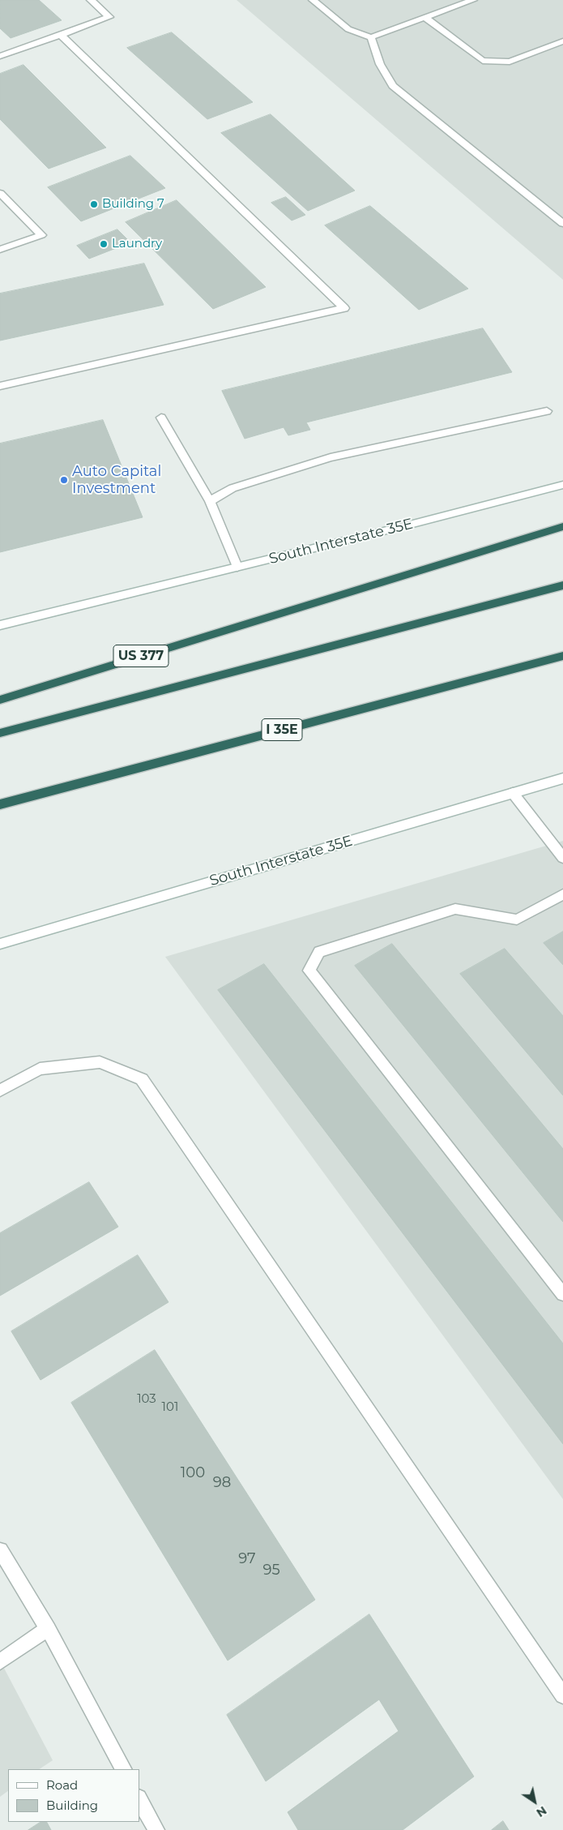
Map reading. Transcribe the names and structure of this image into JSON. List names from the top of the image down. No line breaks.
{"streets":{"highway":["US 377","I 35E"],"main road":["South Interstate 35E"]},"places":["Building 7","Laundry","Auto Capital Investment"],"house_numbers":["103","101","100","98","97","95"],"legend":["Road","Building"],"north":"bottom right"}
